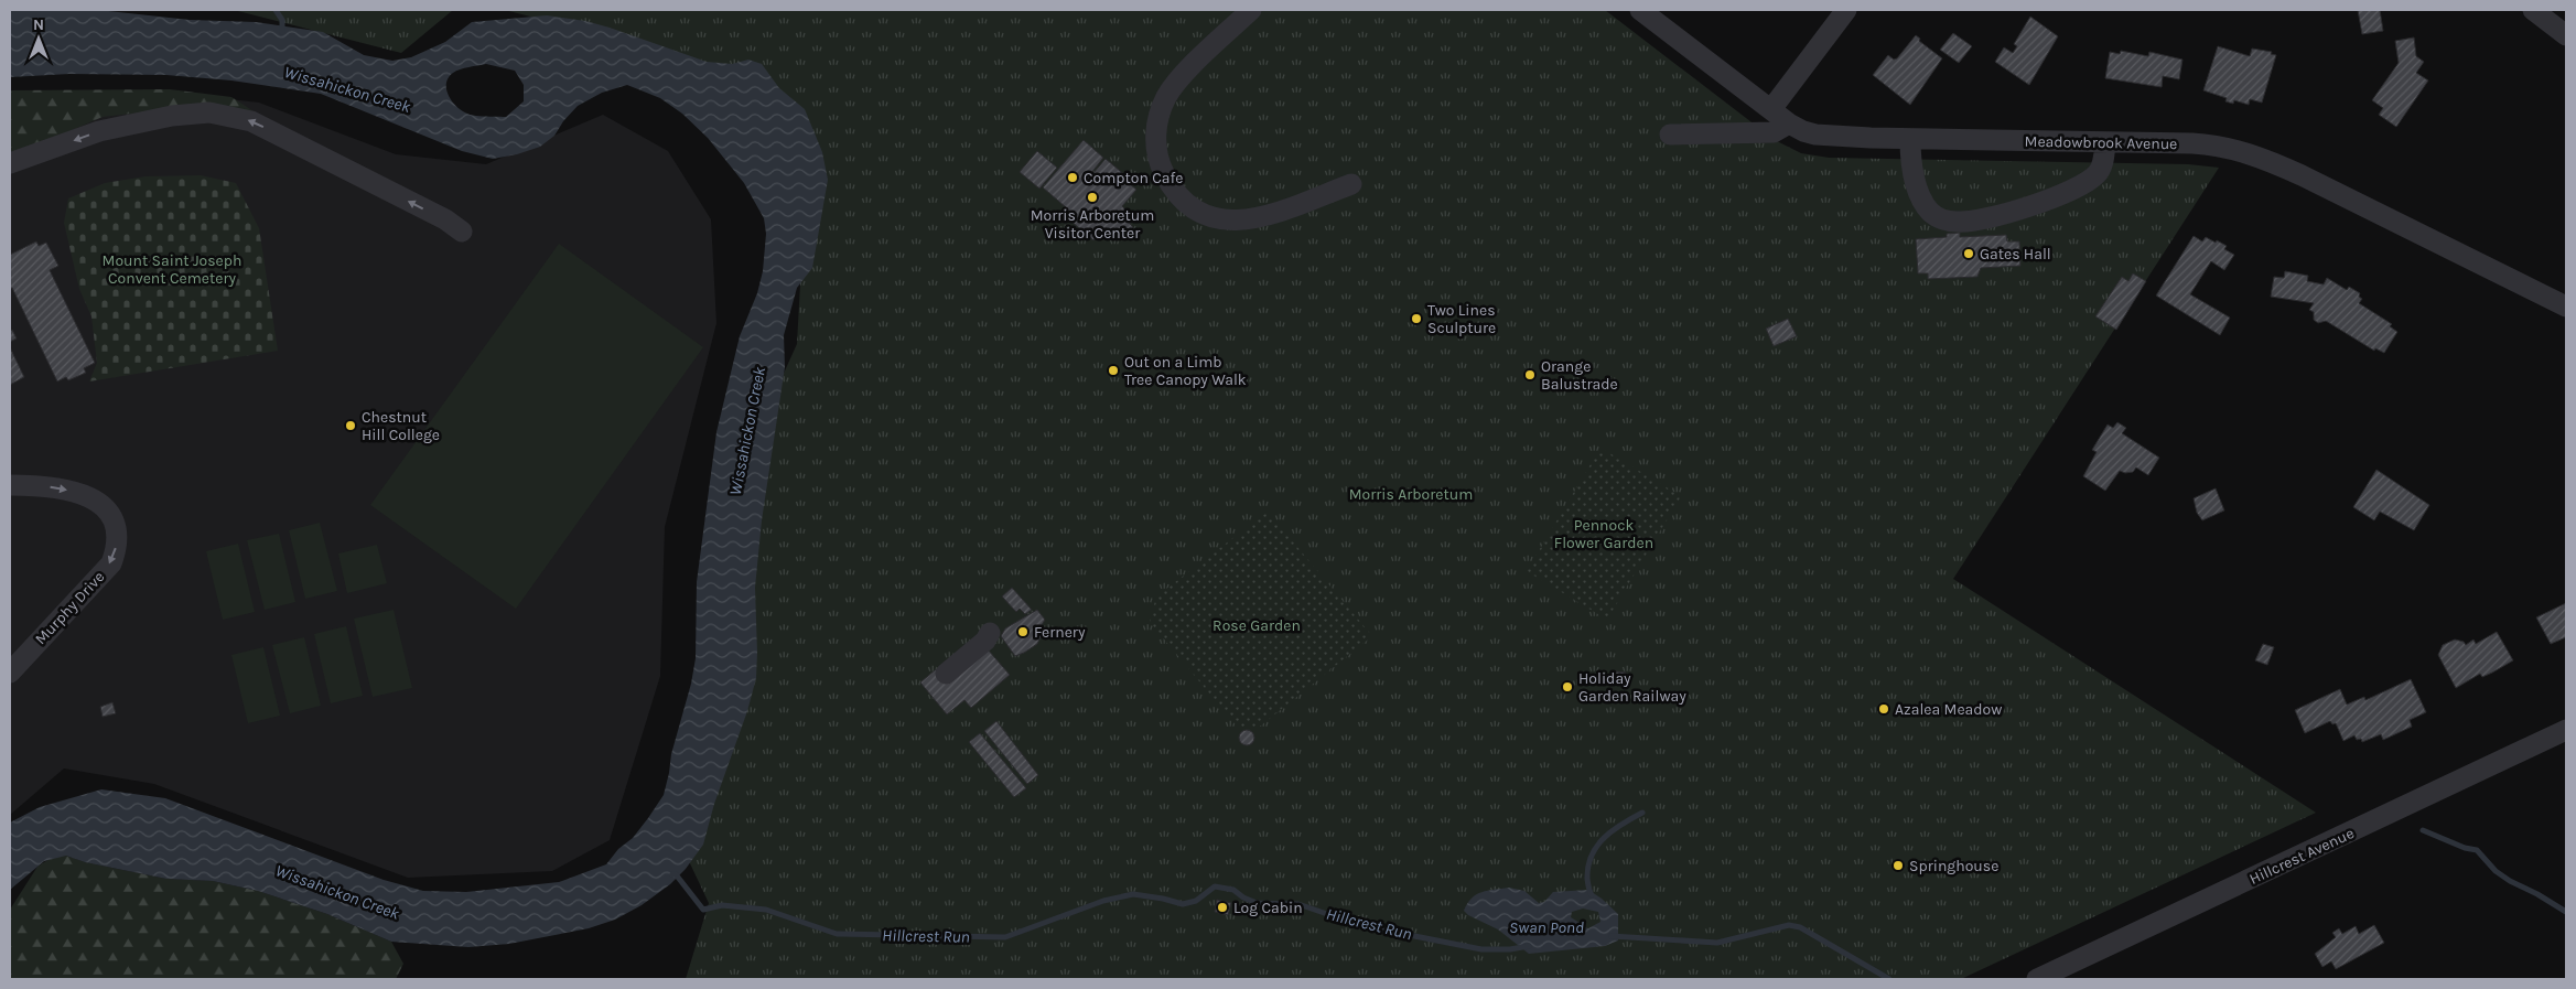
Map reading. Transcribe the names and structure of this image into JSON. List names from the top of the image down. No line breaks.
{"streets":{"street":["Meadowbrook Avenue","Murphy Drive","Hillcrest Avenue"]},"water":["Wissahickon Creek","Hillcrest Run","Swan Pond"],"parks":["Mount Saint Joseph Convent Cemetery","Morris Arboretum","Pennock Flower Garden","Rose Garden"],"places":["Compton Cafe","Morris Arboretum Visitor Center","Gates Hall","Two Lines Sculpture","Out on a Limb Tree Canopy Walk","Orange Balustrade","Chestnut Hill College","Fernery","Holiday Garden Railway","Azalea Meadow","Springhouse","Log Cabin"],"north":"top"}
